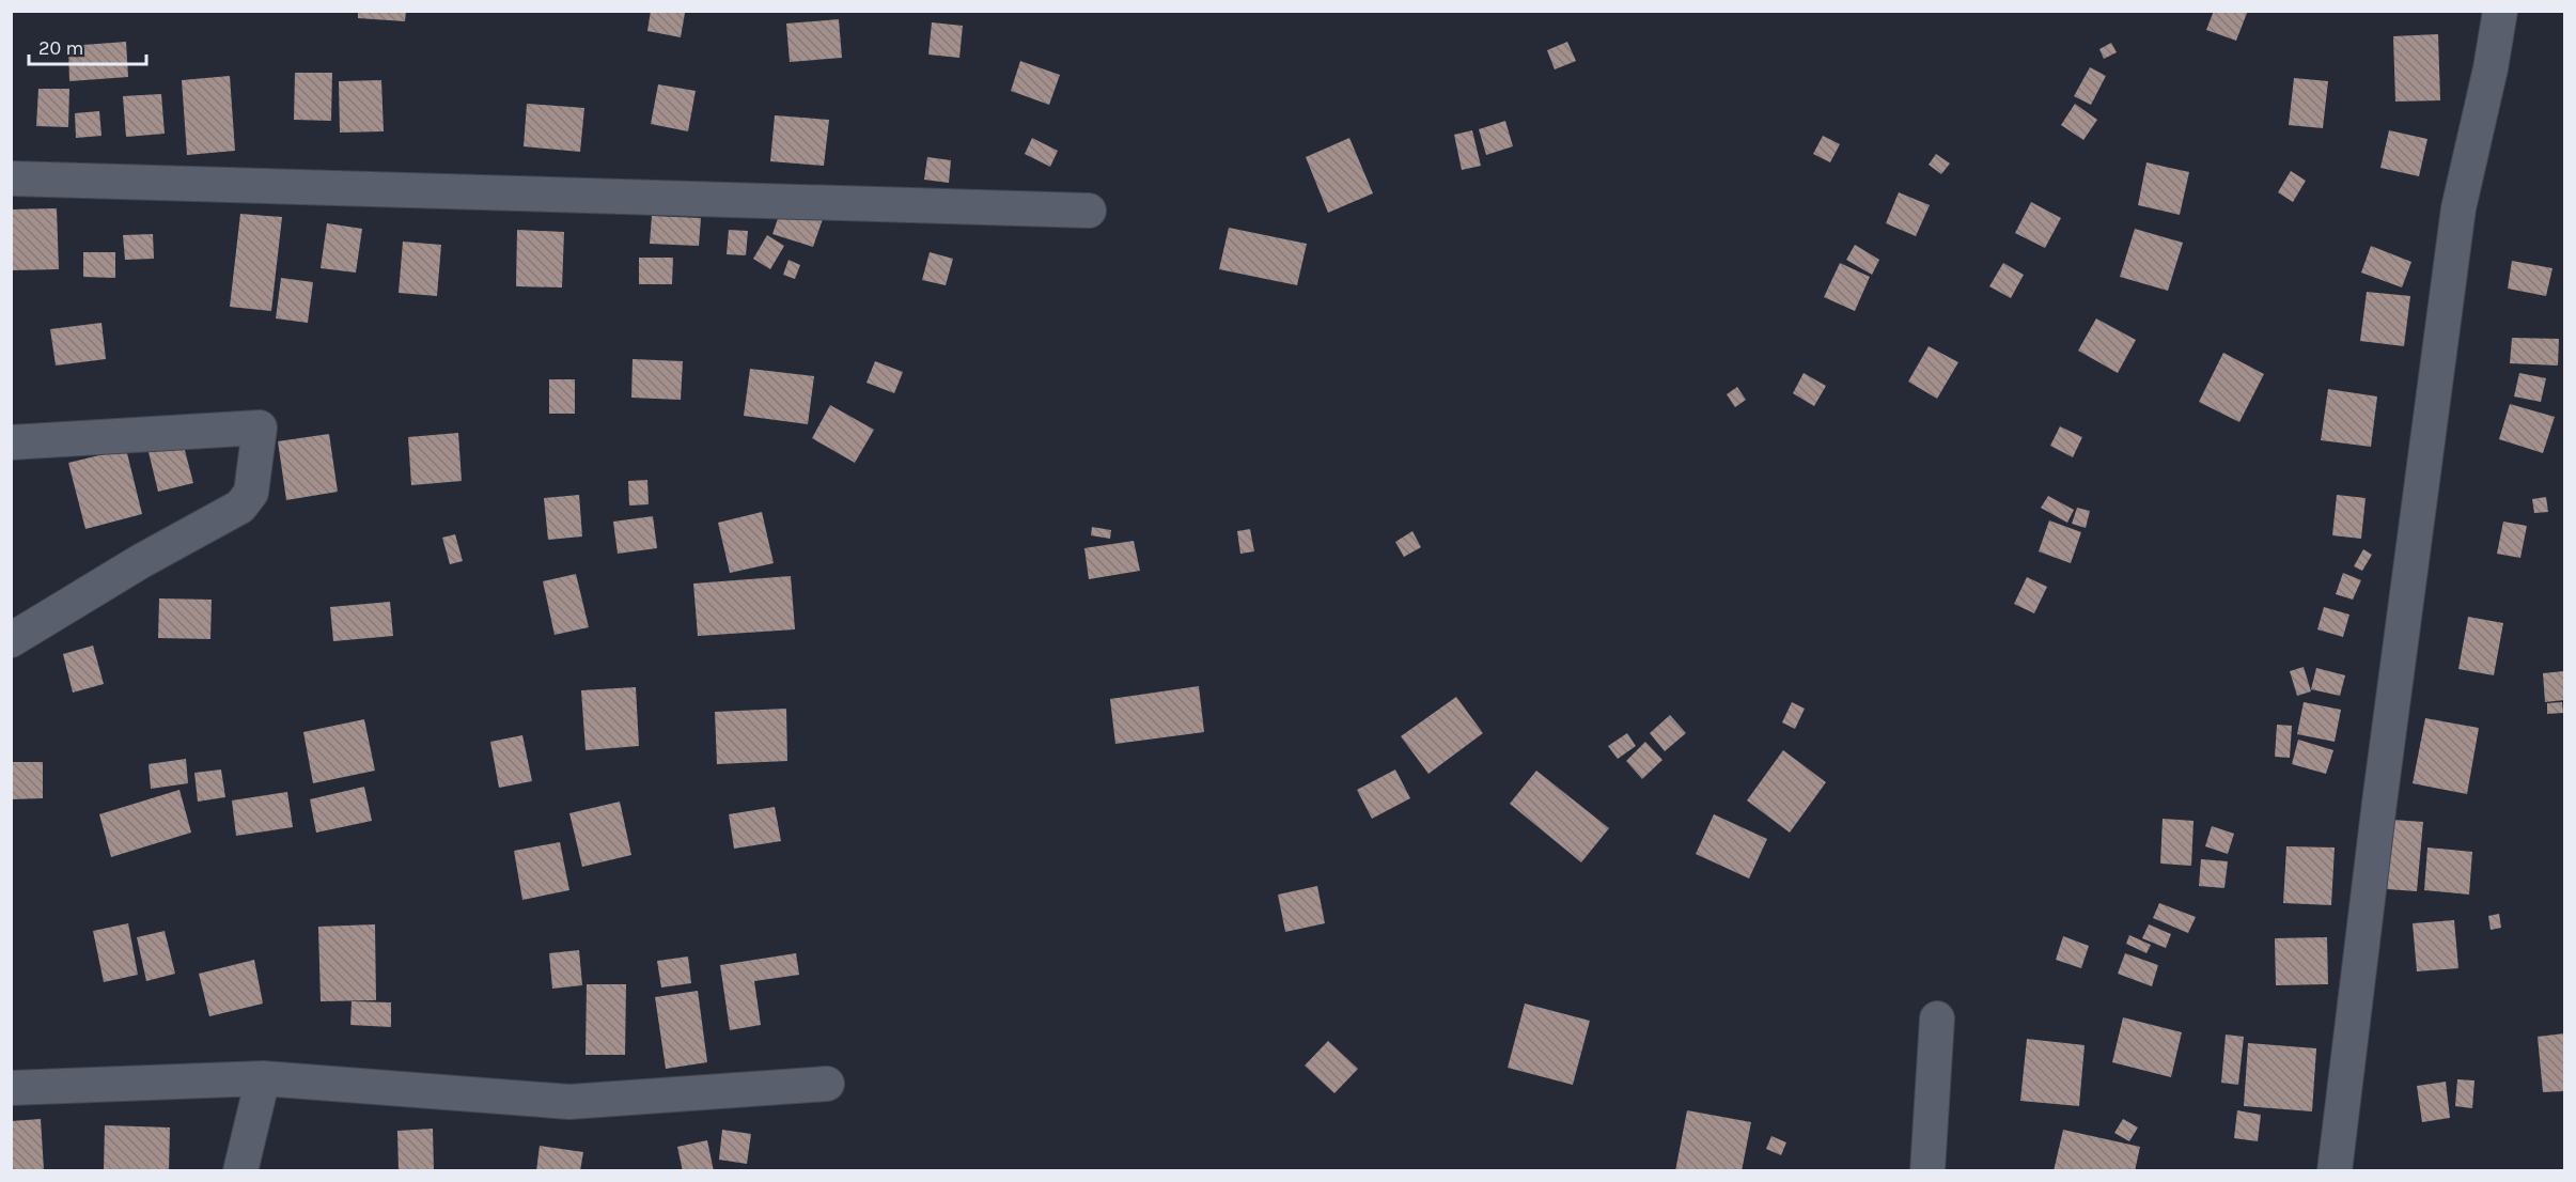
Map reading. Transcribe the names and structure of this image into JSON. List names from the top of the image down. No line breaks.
{"scale_bar":"20 m"}
